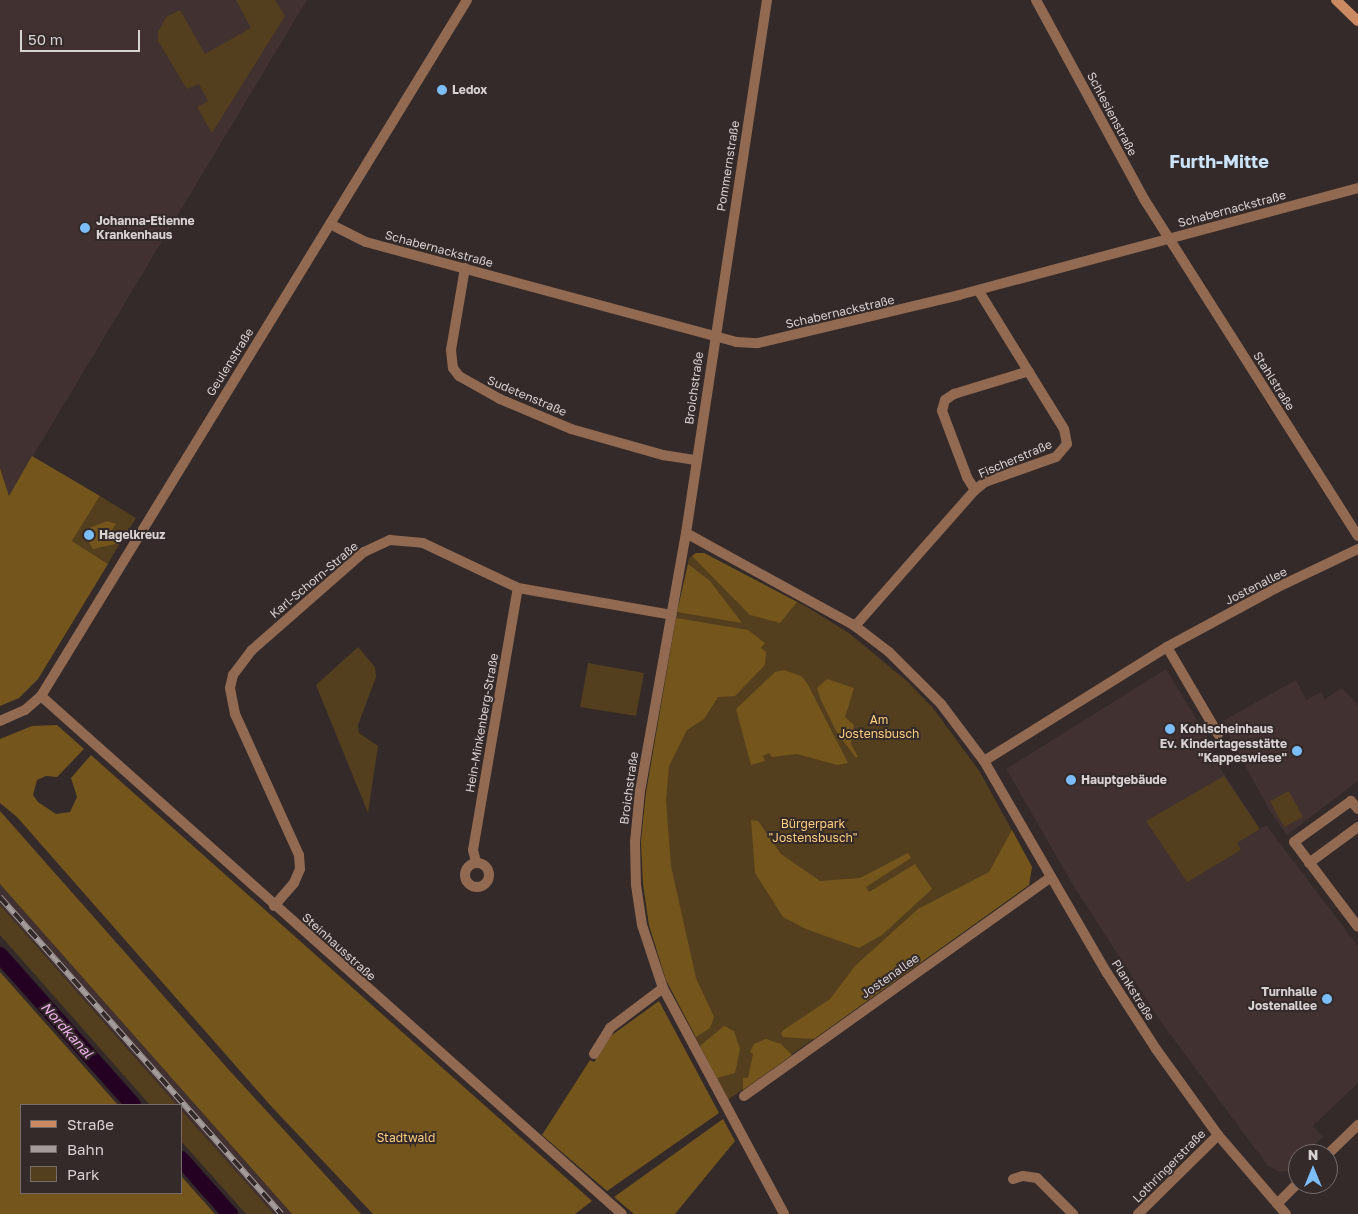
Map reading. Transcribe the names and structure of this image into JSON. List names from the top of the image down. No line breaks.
{"streets":{"street":["Schlesienstraße","Pommernstraße","Schabernackstraße","Geulenstraße","Stahlstraße","Broichstraße","Sudetenstraße","Fischerstraße","Karl-Schorn-Straße","Jostenallee","Hein-Minkenberg-Straße","Steinhausstraße","Plankstraße","Lothringerstraße"]},"crossings":[["Schlesienstraße","Schabernackstraße"],["Schlesienstraße","Stahlstraße"],["Pommernstraße","Schabernackstraße"],["Pommernstraße","Broichstraße"],["Schabernackstraße","Geulenstraße"],["Schabernackstraße","Stahlstraße"],["Schabernackstraße","Broichstraße"],["Schabernackstraße","Sudetenstraße"],["Schabernackstraße","Fischerstraße"],["Geulenstraße","Steinhausstraße"],["Broichstraße","Sudetenstraße"],["Broichstraße","Karl-Schorn-Straße"],["Karl-Schorn-Straße","Hein-Minkenberg-Straße"],["Karl-Schorn-Straße","Steinhausstraße"],["Jostenallee","Plankstraße"],["Plankstraße","Lothringerstraße"]],"districts":["Furth-Mitte"],"water":["Nordkanal"],"parks":["Am Jostensbusch","Bürgerpark \"Jostensbusch\"","Stadtwald"],"places":["Ledox","Johanna-Etienne Krankenhaus","Hagelkreuz","Kohlscheinhaus","Ev. Kindertagesstätte \"Kappeswiese\"","Hauptgebäude","Turnhalle Jostenallee"],"legend":["Straße","Bahn","Park"],"scale_bar":"50 m","north":"top"}
